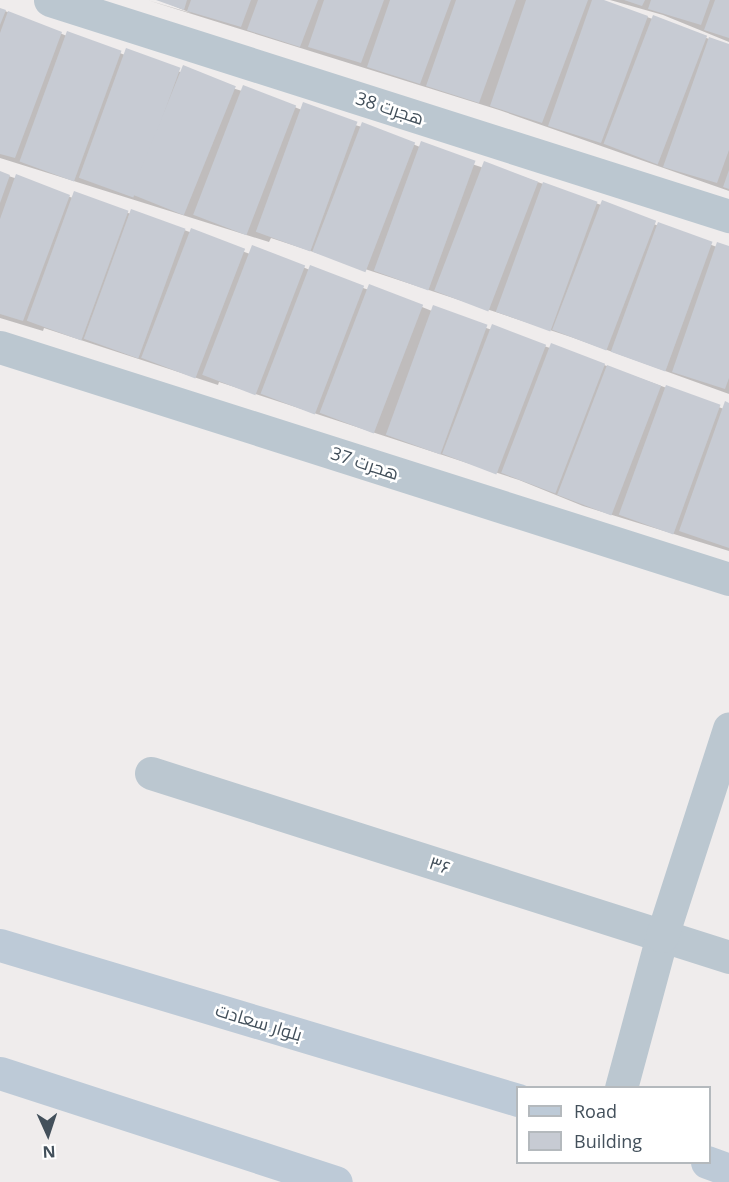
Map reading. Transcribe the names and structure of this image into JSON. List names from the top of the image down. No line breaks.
{"streets":{"main road":["بلوار سعادت"],"street":["هجرت 38","هجرت 37","۳۶"]},"legend":["Road","Building"],"north":"bottom"}
